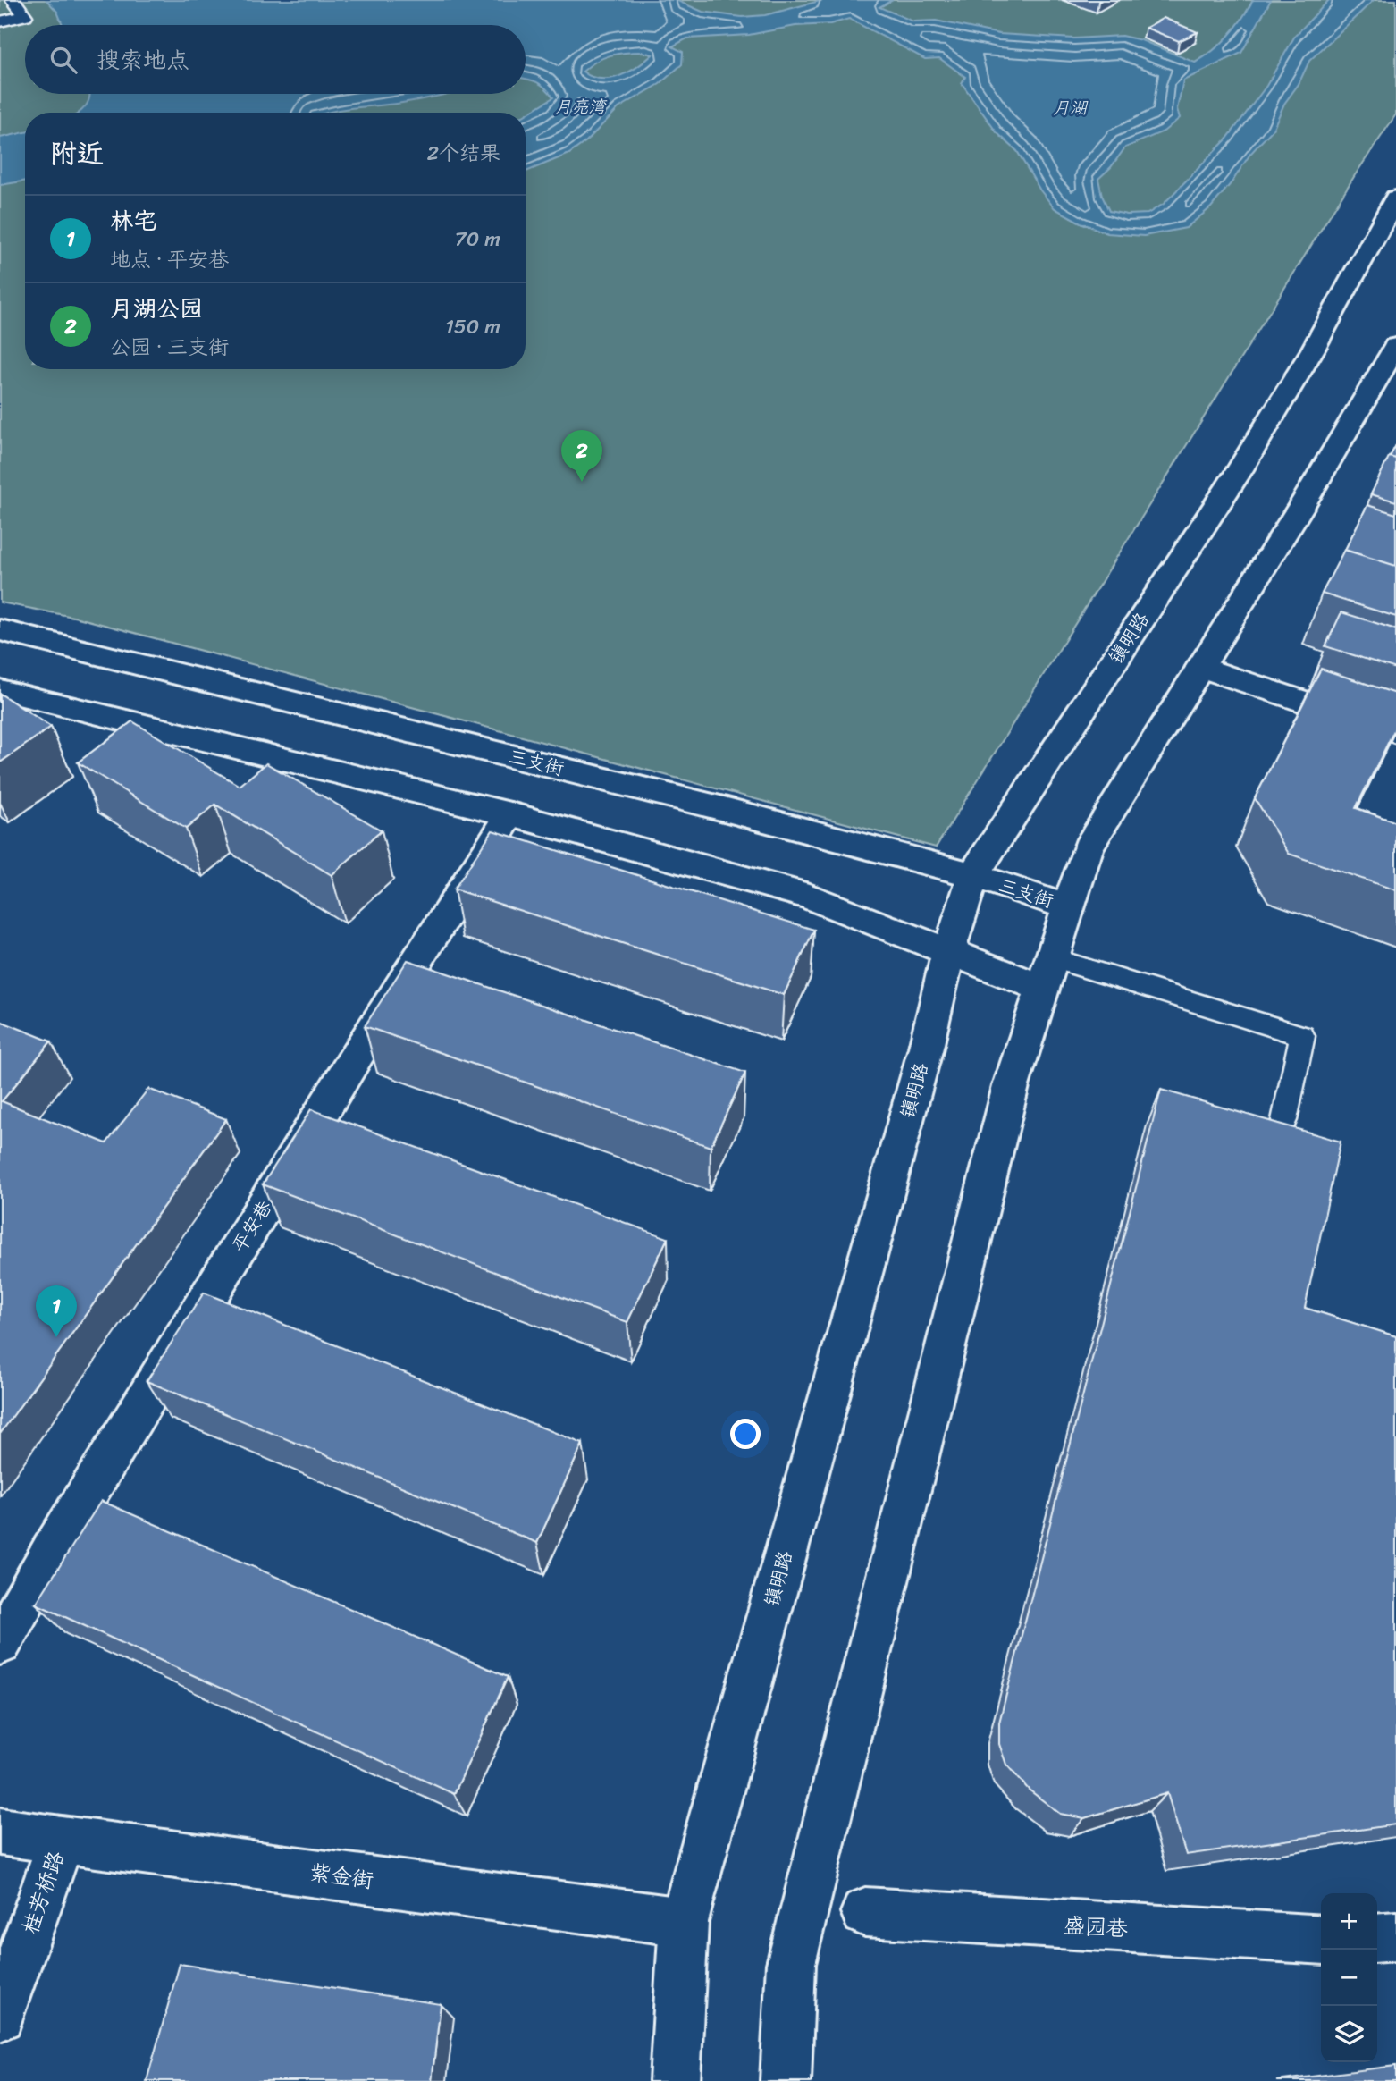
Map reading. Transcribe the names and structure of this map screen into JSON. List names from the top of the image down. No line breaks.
{"streets":{"main road":["镇明路","三支街","平安巷","紫金街","桂芳桥路","盛园巷"]},"crossings":[["镇明路","三支街"],["镇明路","紫金街"],["紫金街","桂芳桥路"]],"water":["月亮湾","月湖"],"page":{"search":"搜索地点","heading":["附近","2个结果"],"list":[{"mark":"1","name":"林宅","note":"地点 · 平安巷","value":"70 m"},{"mark":"2","name":"月湖公园","note":"公园 · 三支街","value":"150 m"}],"pins":["2","1"],"map_buttons":["+","−"]}}
